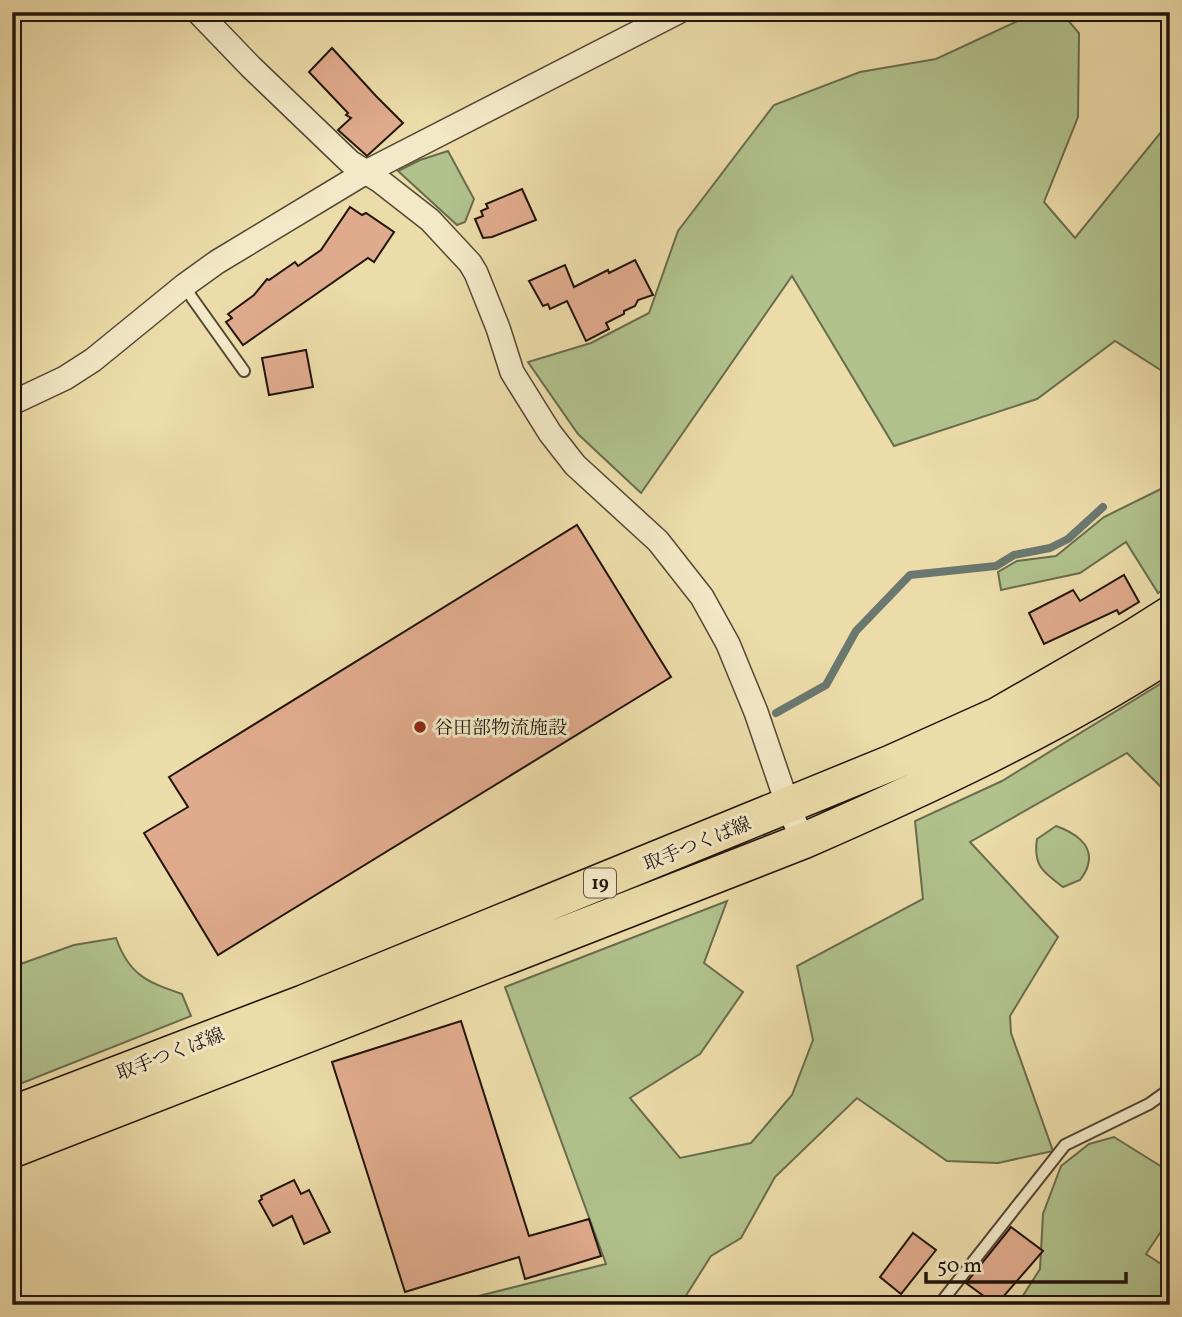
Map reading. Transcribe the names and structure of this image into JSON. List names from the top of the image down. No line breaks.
{"streets":{"main road":["取手つくば線","19"]},"places":["谷田部物流施設"],"scale_bar":"50 m"}
